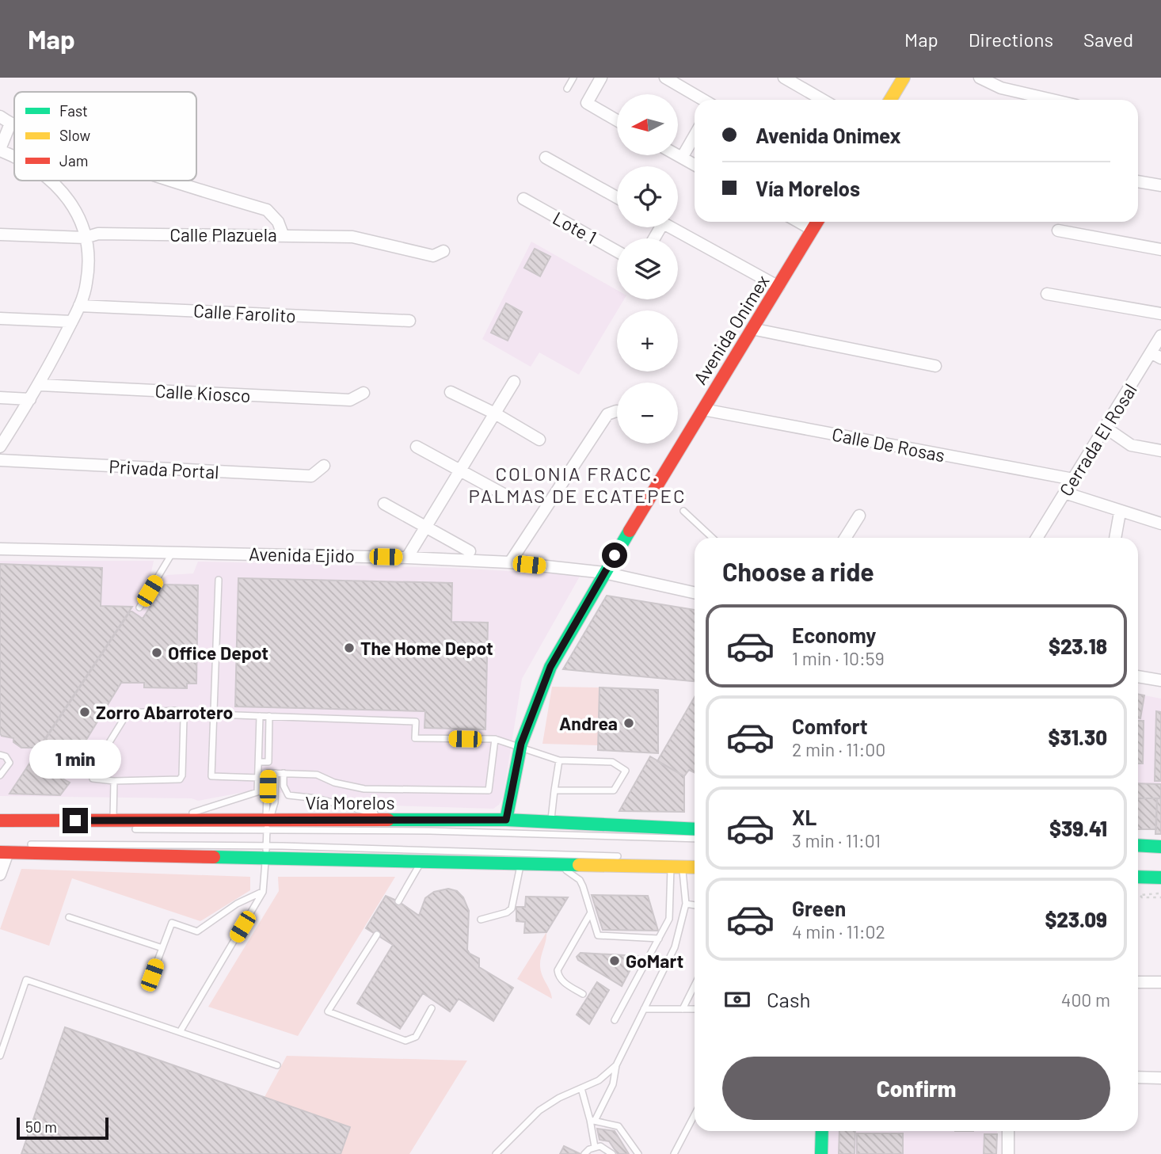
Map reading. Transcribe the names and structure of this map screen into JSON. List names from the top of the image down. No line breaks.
{"streets":{"main road":["Avenida Onimex","Vía Morelos"],"street":["Lote 1","Calle Plazuela","Calle Farolito","Calle Kiosco","Cerrada El Rosal","Calle De Rosas","Privada Portal","Avenida Ejido"]},"crossings":[["Avenida Onimex","Calle De Rosas"],["Avenida Onimex","Avenida Ejido"],["Avenida Onimex","Vía Morelos"],["Cerrada El Rosal","Calle De Rosas"]],"districts":["COLONIA FRACC. PALMAS DE ECATEPEC"],"places":["The Home Depot","Office Depot","Zorro Abarrotero","Andrea","GoMart"],"legend":["Fast","Slow","Jam"],"scale_bar":"50 m","north":"left","page":{"header":"Map","nav":["Map","Directions","Saved"],"map_buttons":["+","−"],"banner":["Avenida Onimex","Vía Morelos"],"heading":"Choose a ride","list":[{"name":"Economy","note":"1 min · 10:59","value":"$23.18"},{"name":"Comfort","note":"2 min · 11:00","value":"$31.30"},{"name":"XL","note":"3 min · 11:01","value":"$39.41"},{"name":"Green","note":"4 min · 11:02","value":"$23.09"}],"bubble":"1 min","pay":["Cash","400 m"],"buttons":"Confirm","scale":"50 m"}}
